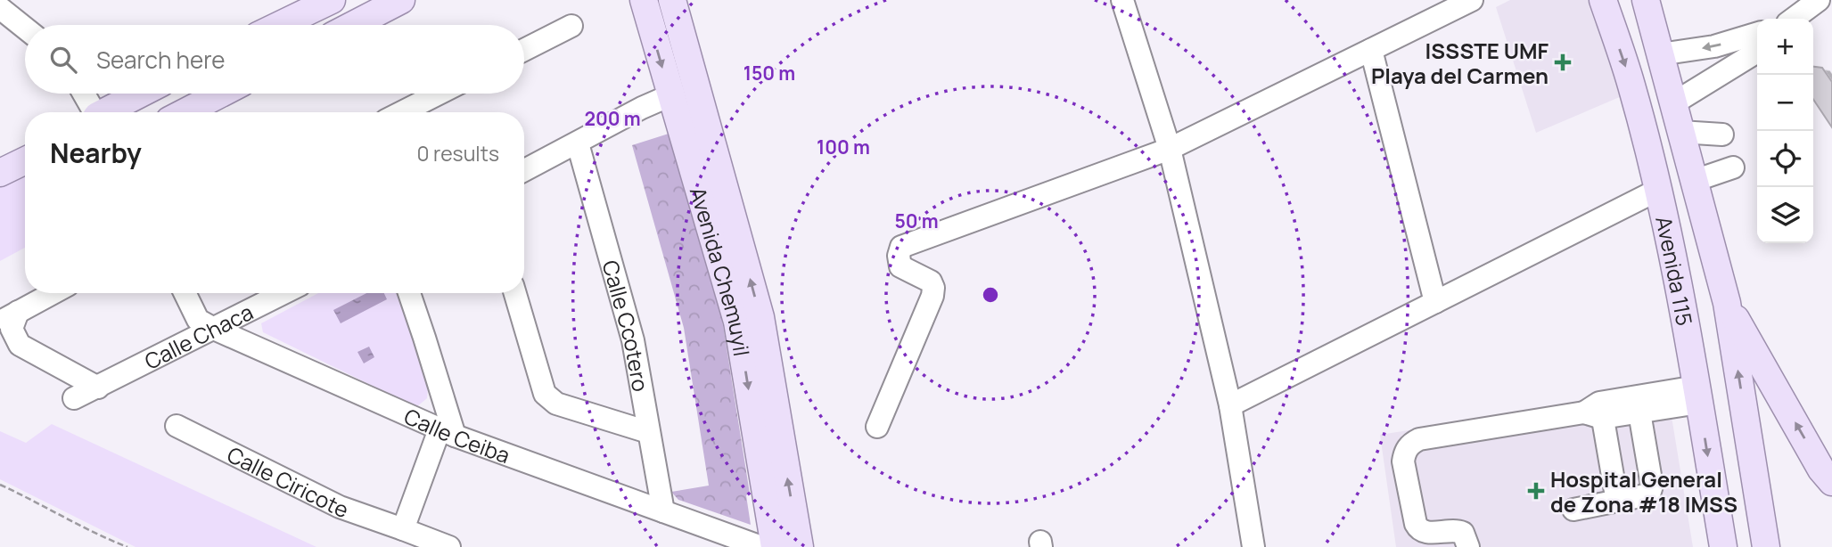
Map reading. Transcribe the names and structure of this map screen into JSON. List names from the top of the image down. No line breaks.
{"streets":{"main road":["Avenida Chemuyil","Avenida 115"],"street":["Calle Ccotero","Calle Chaca","Calle Ceiba","Calle Ciricote"]},"crossings":[["Calle Ccotero","Calle Ceiba"],["Calle Chaca","Calle Ceiba"]],"places":{"health":["ISSSTE UMF Playa del Carmen","Hospital General de Zona #18 IMSS"]},"page":{"map_buttons":["+","−"],"search":"Search here","heading":["Nearby","0 results"]},"rings":["150 m","200 m","100 m","50 m"]}
